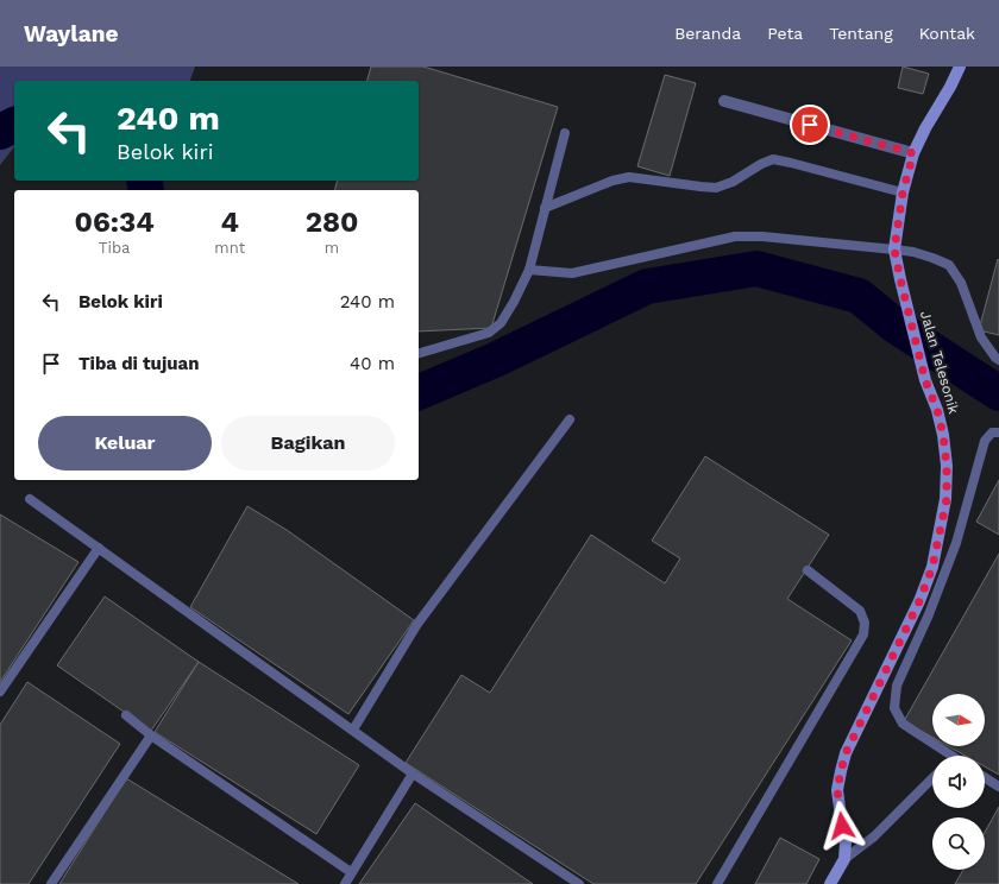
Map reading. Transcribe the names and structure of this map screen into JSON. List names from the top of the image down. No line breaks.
{"streets":{"street":["Jalan Telesonik"]},"north":"right","page":{"header":"Waylane","nav":["Beranda","Peta","Tentang","Kontak"],"turn":["240 m","Belok kiri"],"eta":["06:34","Tiba","4","mnt","280","m"],"list":[{"name":"Belok kiri","value":"240 m"},{"name":"Tiba di tujuan","value":"40 m"}],"buttons":["Keluar","Bagikan"]}}
